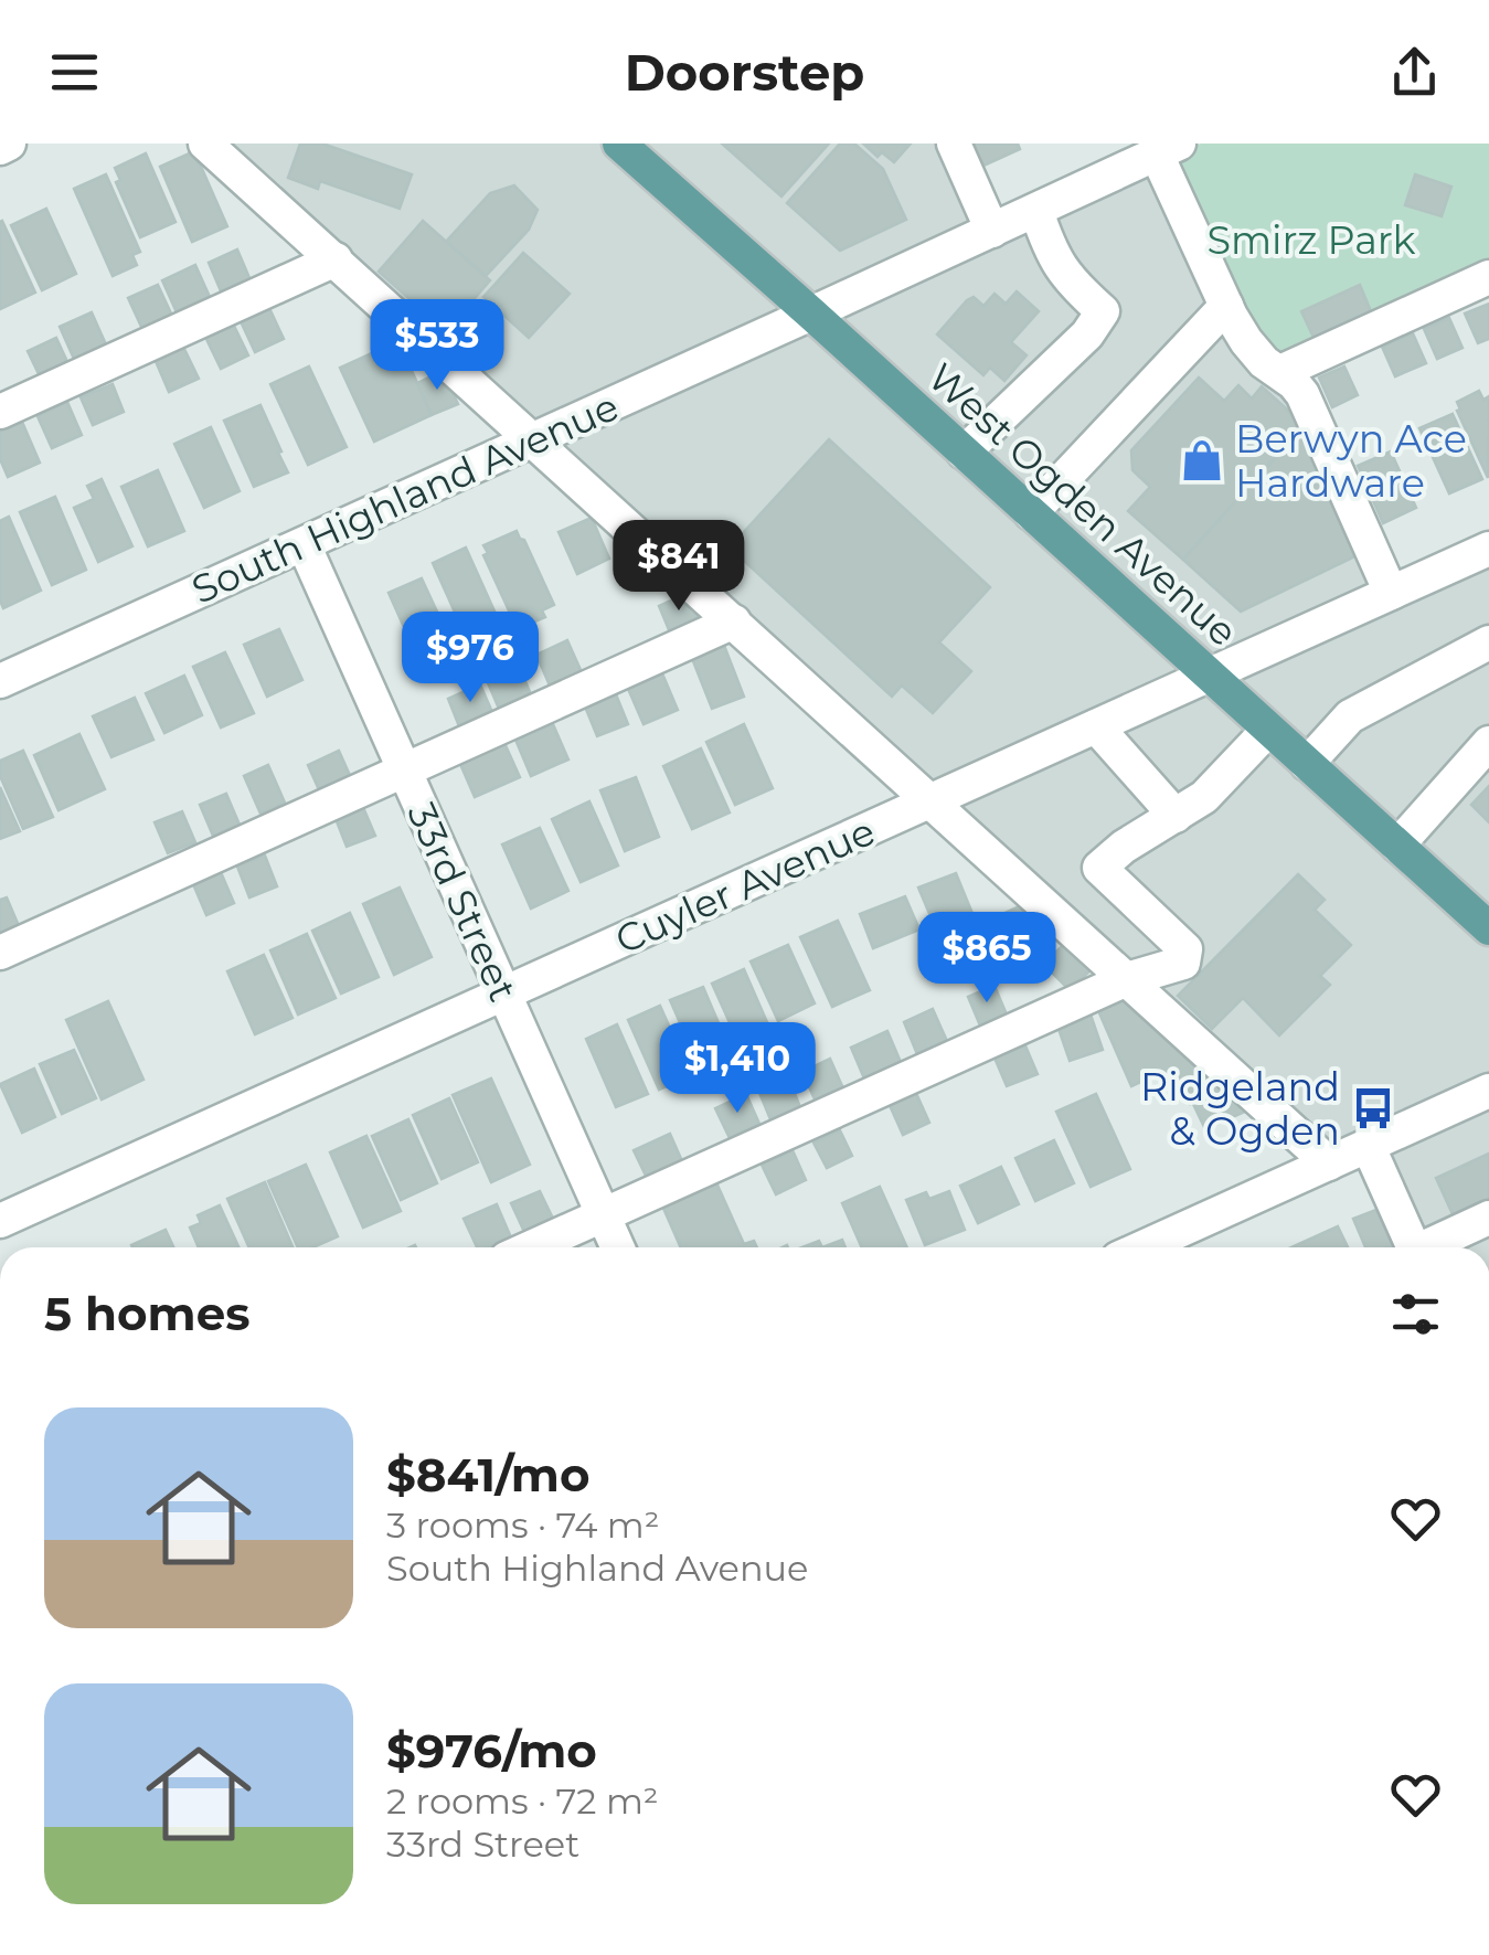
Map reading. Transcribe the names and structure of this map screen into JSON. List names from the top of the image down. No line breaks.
{"streets":{"main road":["West Ogden Avenue"],"street":["South Highland Avenue","Cuyler Avenue","33rd Street"]},"crossings":[["South Highland Avenue","West Ogden Avenue"],["South Highland Avenue","33rd Street"],["West Ogden Avenue","Cuyler Avenue"],["Cuyler Avenue","33rd Street"]],"parks":["Smirz Park"],"places":{"shop":["Berwyn Ace Hardware"],"bus stop":["Ridgeland & Ogden"]},"page":{"header":"Doorstep","price":["$533","$841","$976","$865","$1,410"],"heading":"5 homes","list":[{"name":"$841/mo","note":"3 rooms · 74 m² · South Highland Avenue"},{"name":"$976/mo","note":"2 rooms · 72 m² · 33rd Street"}]}}
